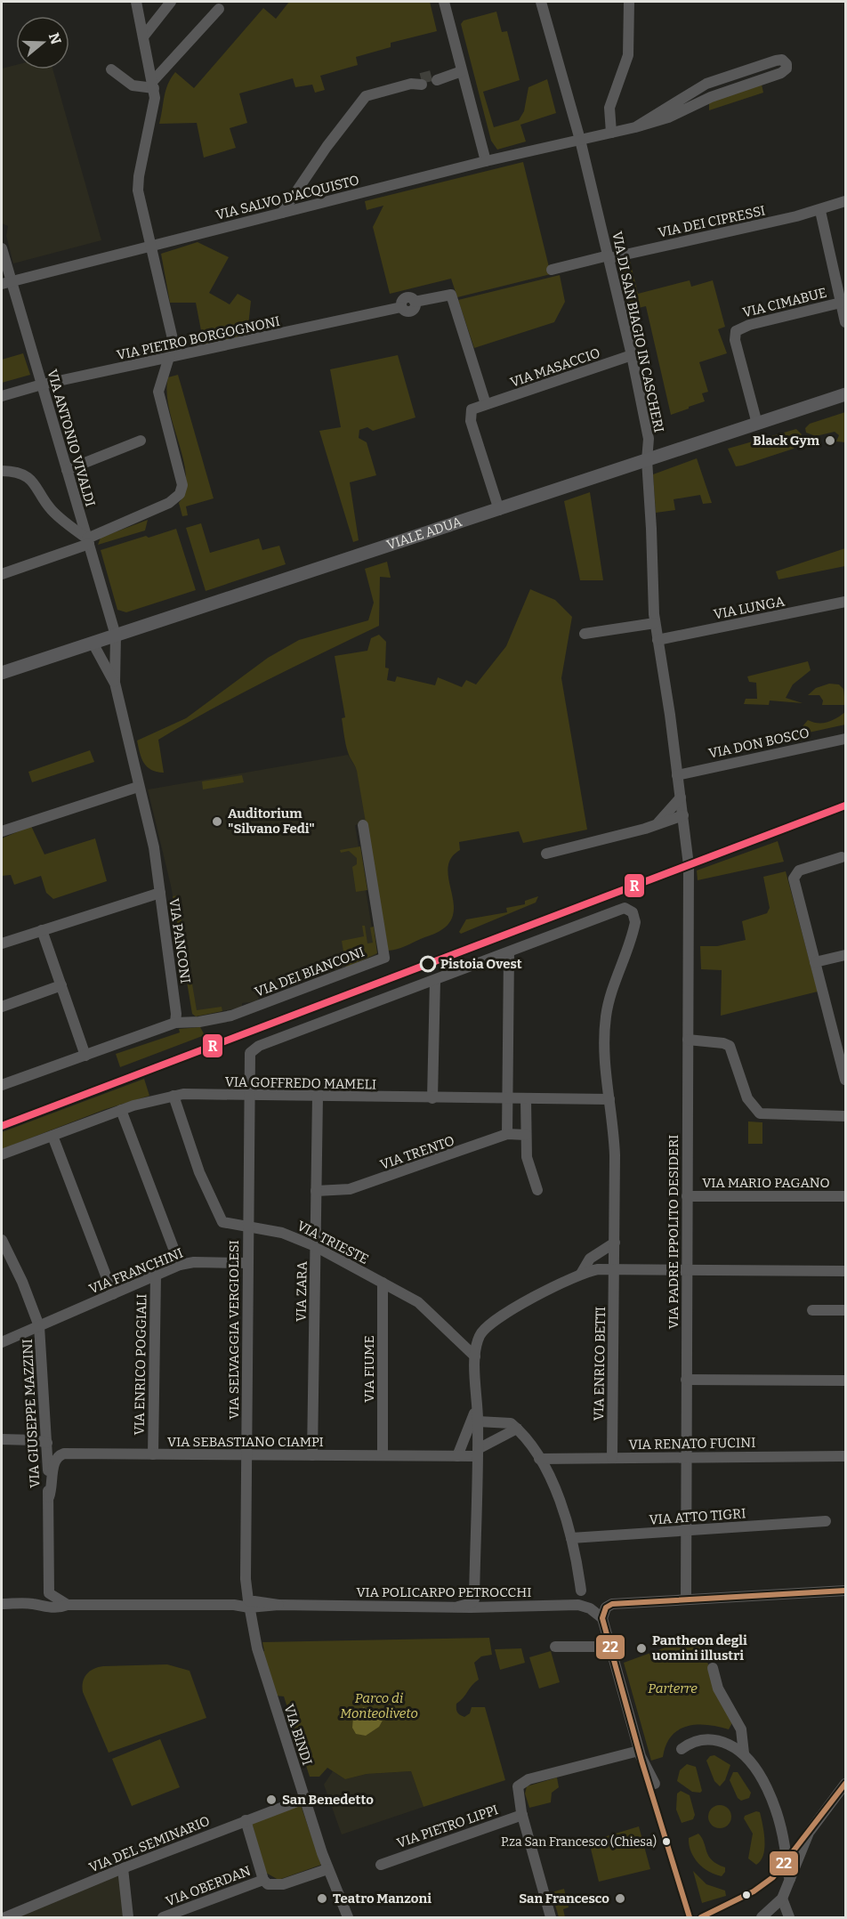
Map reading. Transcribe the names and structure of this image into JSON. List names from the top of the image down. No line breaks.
{"streets":{"main road":["VIALE ADUA"],"street":["VIA SALVO D'ACQUISTO","VIA DEI CIPRESSI","VIA CIMABUE","VIA DI SAN BIAGIO IN CASCHERI","VIA PIETRO BORGOGNONI","VIA MASACCIO","VIA ANTONIO VIVALDI","VIA LUNGA","VIA DON BOSCO","VIA PANCONI","VIA DEI BIANCONI","VIA GOFFREDO MAMELI","VIA TRENTO","VIA MARIO PAGANO","VIA PADRE IPPOLITO DESIDERI","VIA TRIESTE","VIA FRANCHINI","VIA ZARA","VIA SELVAGGIA VERGIOLESI","VIA ENRICO BETTI","VIA ENRICO POGGIALI","VIA FIUME","VIA GIUSEPPE MAZZINI","VIA SEBASTIANO CIAMPI","VIA RENATO FUCINI","VIA ATTO TIGRI","VIA POLICARPO PETROCCHI","VIA BINDI","VIA PIETRO LIPPI","VIA DEL SEMINARIO","VIA OBERDAN"]},"crossings":[["VIA SALVO D'ACQUISTO","VIA DI SAN BIAGIO IN CASCHERI"],["VIA SALVO D'ACQUISTO","VIA ANTONIO VIVALDI"],["VIA DEI CIPRESSI","VIA DI SAN BIAGIO IN CASCHERI"],["VIA CIMABUE","VIALE ADUA"],["VIA DI SAN BIAGIO IN CASCHERI","VIA MASACCIO"],["VIA DI SAN BIAGIO IN CASCHERI","VIALE ADUA"],["VIA DI SAN BIAGIO IN CASCHERI","VIA LUNGA"],["VIA DI SAN BIAGIO IN CASCHERI","VIA DON BOSCO"],["VIA DI SAN BIAGIO IN CASCHERI","VIA PADRE IPPOLITO DESIDERI"],["VIA PIETRO BORGOGNONI","VIA MASACCIO"],["VIA PIETRO BORGOGNONI","VIA ANTONIO VIVALDI"],["VIA ANTONIO VIVALDI","VIALE ADUA"],["VIA ANTONIO VIVALDI","VIA PANCONI"],["VIALE ADUA","VIA PANCONI"],["VIA PANCONI","VIA DEI BIANCONI"],["VIA GOFFREDO MAMELI","VIA TRIESTE"],["VIA GOFFREDO MAMELI","VIA ZARA"],["VIA GOFFREDO MAMELI","VIA SELVAGGIA VERGIOLESI"],["VIA GOFFREDO MAMELI","VIA ENRICO BETTI"],["VIA TRENTO","VIA ZARA"],["VIA MARIO PAGANO","VIA PADRE IPPOLITO DESIDERI"],["VIA PADRE IPPOLITO DESIDERI","VIA RENATO FUCINI"],["VIA PADRE IPPOLITO DESIDERI","VIA ATTO TIGRI"],["VIA TRIESTE","VIA ZARA"],["VIA TRIESTE","VIA SELVAGGIA VERGIOLESI"],["VIA TRIESTE","VIA FIUME"],["VIA FRANCHINI","VIA SELVAGGIA VERGIOLESI"],["VIA FRANCHINI","VIA ENRICO POGGIALI"],["VIA FRANCHINI","VIA GIUSEPPE MAZZINI"],["VIA ZARA","VIA SEBASTIANO CIAMPI"],["VIA SELVAGGIA VERGIOLESI","VIA SEBASTIANO CIAMPI"],["VIA SELVAGGIA VERGIOLESI","VIA POLICARPO PETROCCHI"],["VIA SELVAGGIA VERGIOLESI","VIA BINDI"],["VIA ENRICO BETTI","VIA RENATO FUCINI"],["VIA ENRICO POGGIALI","VIA SEBASTIANO CIAMPI"],["VIA FIUME","VIA SEBASTIANO CIAMPI"],["VIA GIUSEPPE MAZZINI","VIA SEBASTIANO CIAMPI"],["VIA POLICARPO PETROCCHI","VIA BINDI"],["VIA BINDI","VIA DEL SEMINARIO"],["VIA BINDI","VIA OBERDAN"],["VIA DEL SEMINARIO","VIA OBERDAN"]],"parks":["Parterre","Parco di Monteoliveto"],"places":["Black Gym","Auditorium \"Silvano Fedi\"","Pistoia Ovest","Pantheon degli uomini illustri","San Benedetto","P.za San Francesco (Chiesa)","Teatro Manzoni","San Francesco"],"lines":["transit line R","transit line 22"],"north":"right"}
